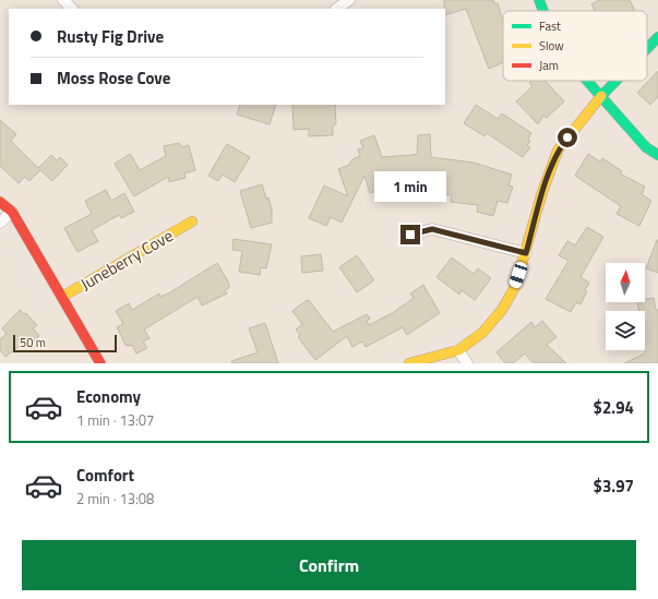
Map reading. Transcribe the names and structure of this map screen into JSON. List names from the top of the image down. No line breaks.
{"streets":{"street":["Juneberry Cove"]},"legend":["Fast","Slow","Jam"],"scale_bar":"50 m","north":"top","page":{"banner":["Rusty Fig Drive","Moss Rose Cove"],"bubble":"1 min","scale":"50 m","list":[{"name":"Economy","note":"1 min · 13:07","value":"$2.94"},{"name":"Comfort","note":"2 min · 13:08","value":"$3.97"}],"buttons":"Confirm"}}
